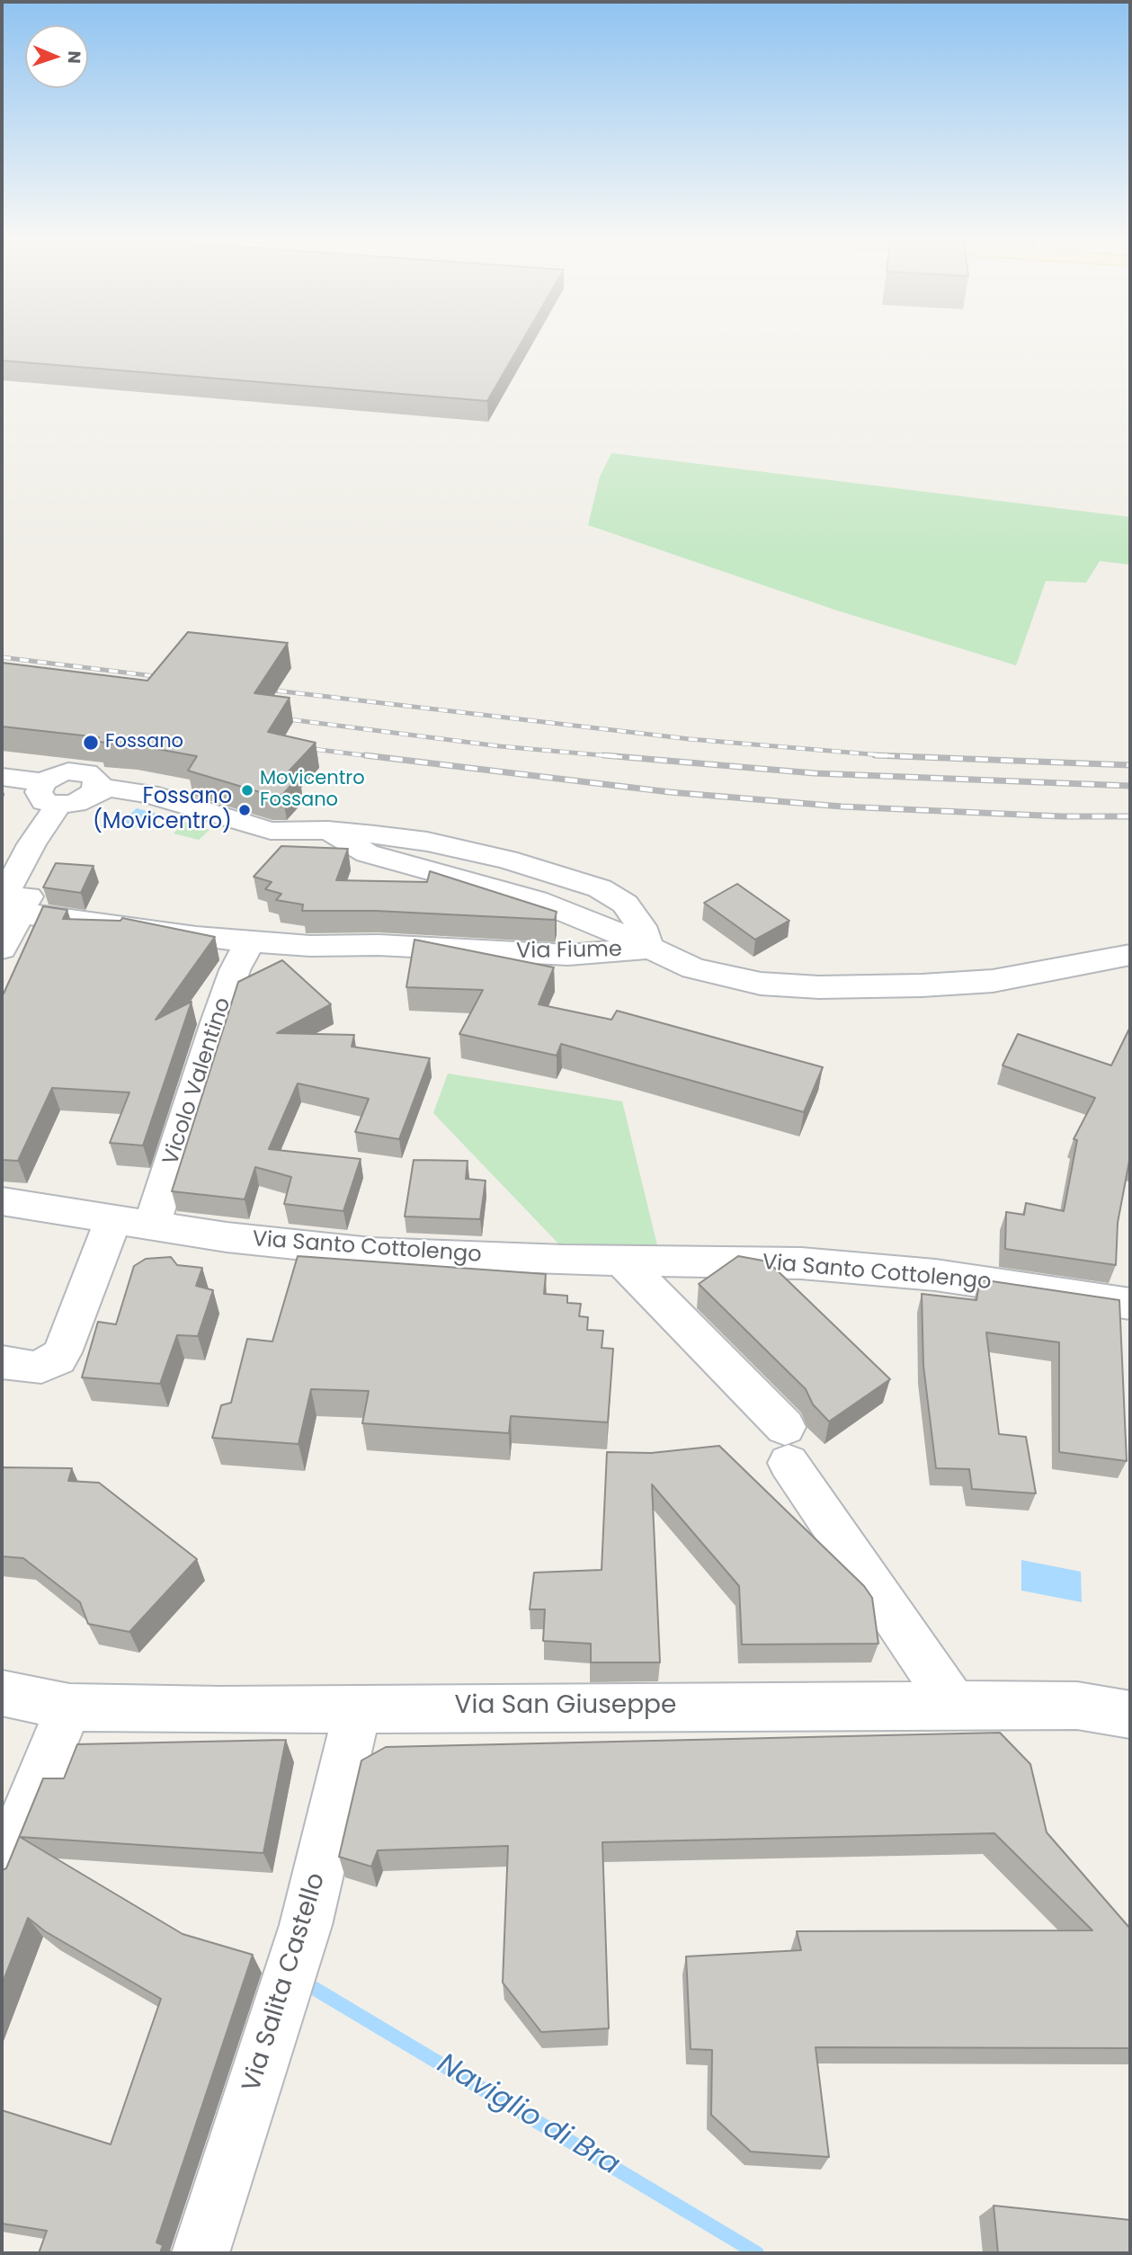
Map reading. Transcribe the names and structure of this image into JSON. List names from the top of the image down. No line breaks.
{"streets":{"street":["Via Fiume","Vicolo Valentino","Via Santo Cottolengo","Via San Giuseppe","Via Salita Castello"]},"crossings":[["Via Fiume","Vicolo Valentino"],["Vicolo Valentino","Via Santo Cottolengo"],["Via San Giuseppe","Via Salita Castello"]],"water":["Naviglio di Bra"],"places":["Fossano","Movicentro Fossano","Fossano (Movicentro)"],"north":"right"}
